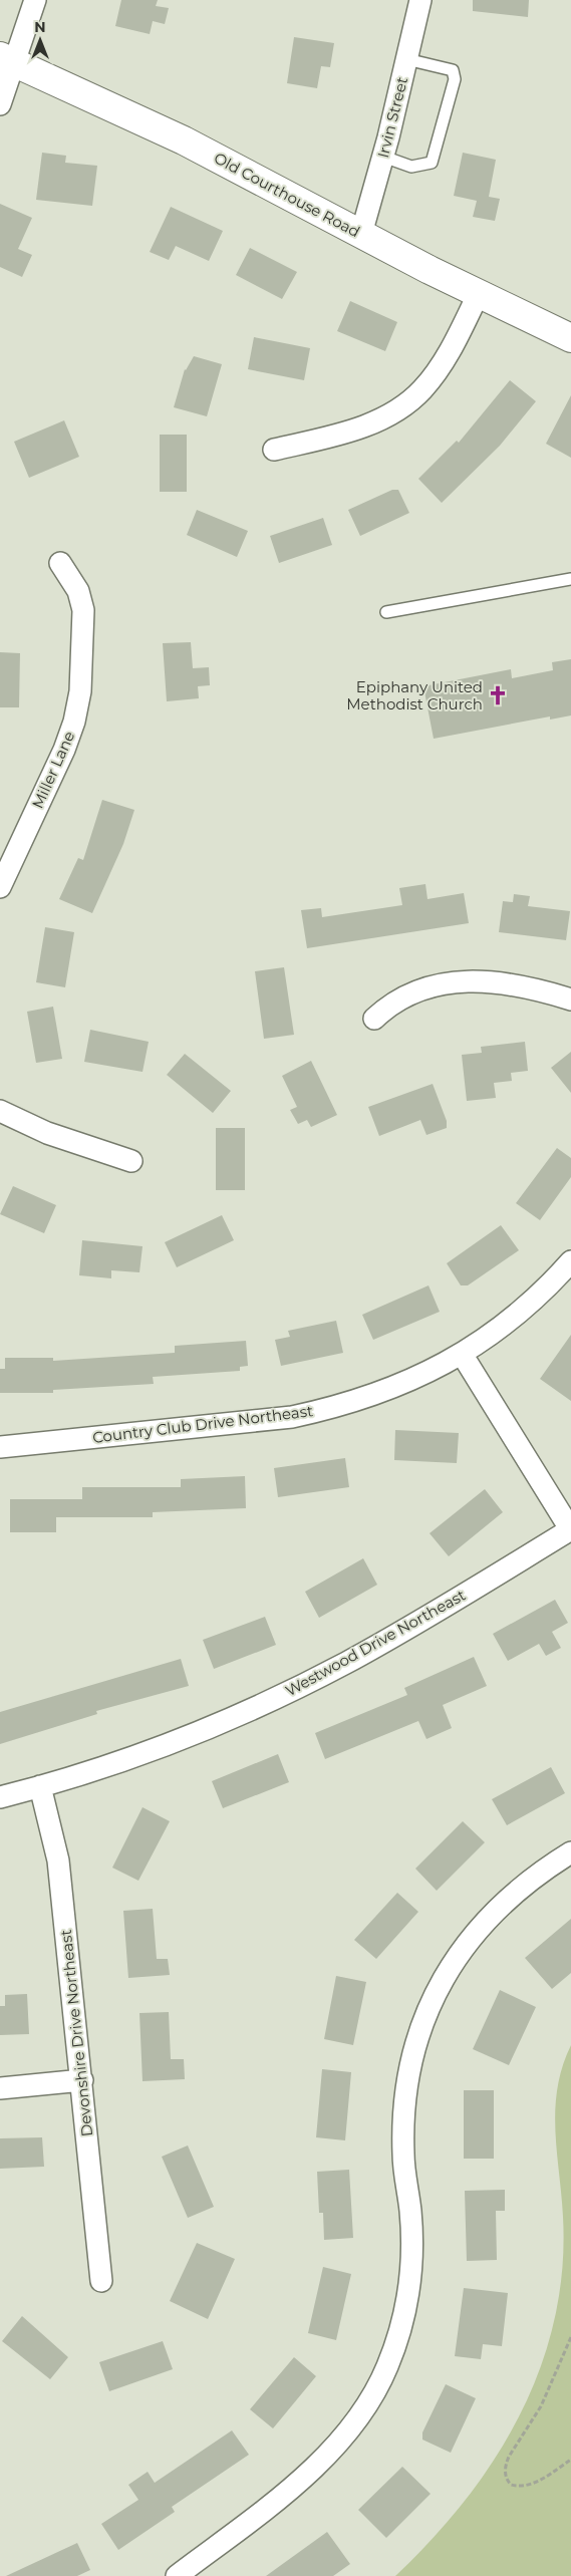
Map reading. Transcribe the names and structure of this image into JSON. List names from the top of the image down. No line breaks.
{"streets":{"street":["Irvin Street","Old Courthouse Road","Miller Lane","Country Club Drive Northeast","Westwood Drive Northeast","Devonshire Drive Northeast"]},"crossings":[["Irvin Street","Old Courthouse Road"],["Westwood Drive Northeast","Devonshire Drive Northeast"]],"places":{"church":["Epiphany United Methodist Church"]},"north":"top"}
